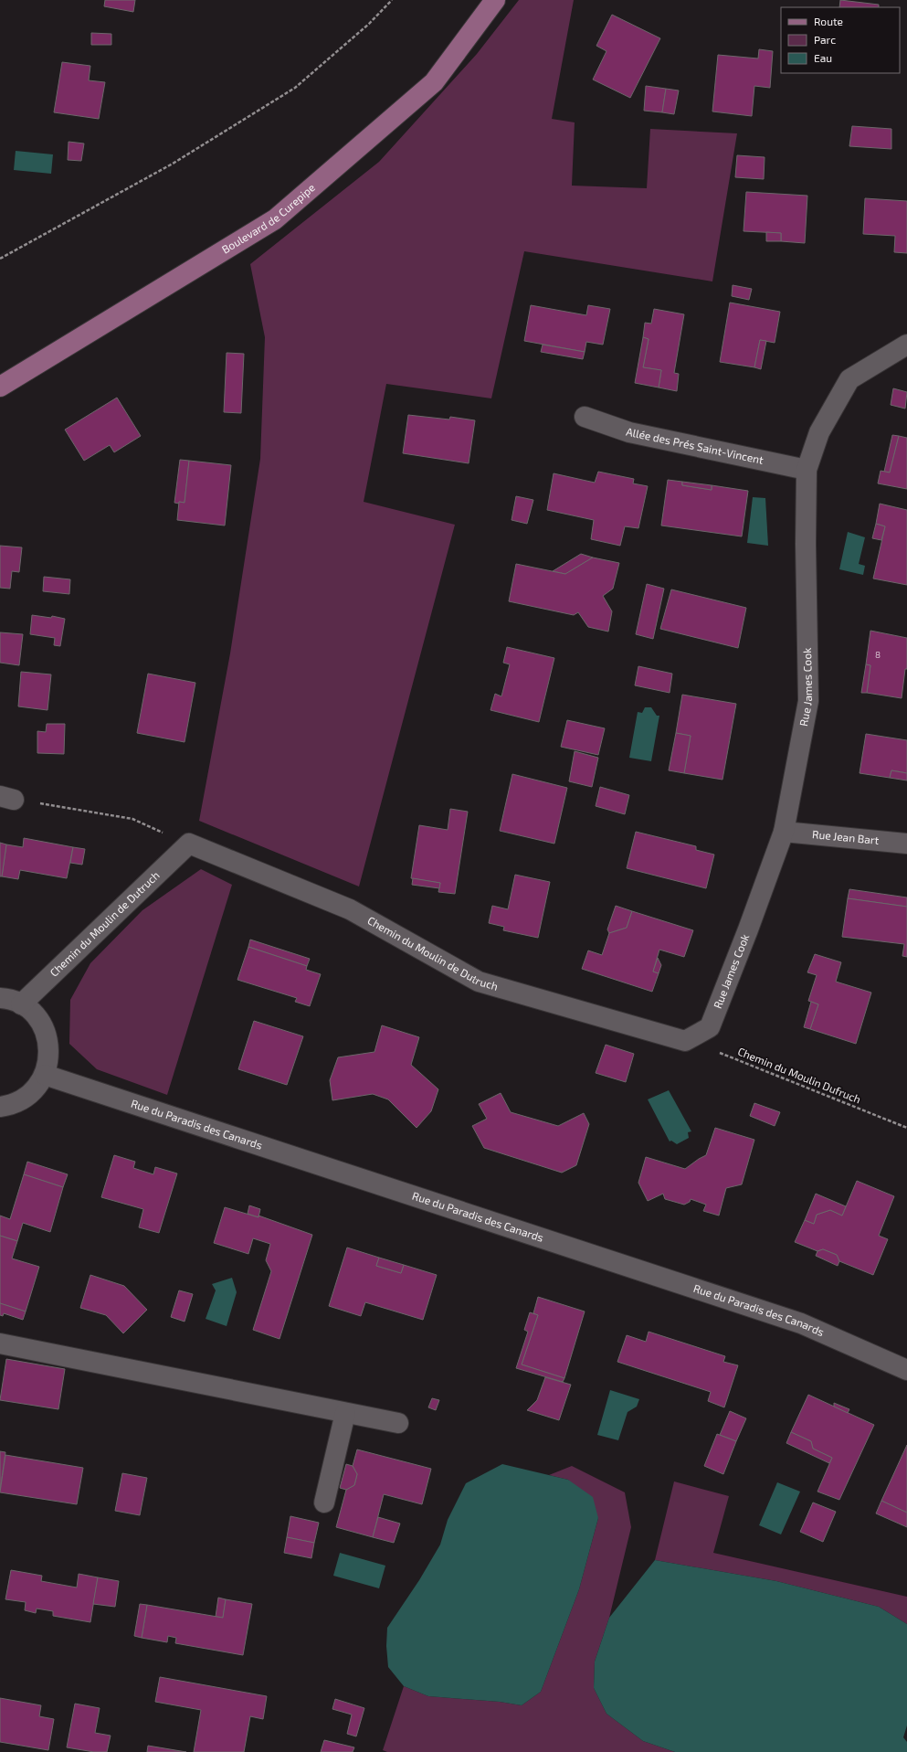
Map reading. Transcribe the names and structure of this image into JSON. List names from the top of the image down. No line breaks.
{"streets":{"main road":["Boulevard de Curepipe"],"street":["Allée des Prés Saint-Vincent","Rue James Cook","Rue Jean Bart","Chemin du Moulin de Dutruch","Rue du Paradis des Canards"],"path":["Chemin du Moulin Dufruch"]},"crossings":[["Allée des Prés Saint-Vincent","Rue James Cook"],["Rue James Cook","Rue Jean Bart"],["Rue James Cook","Chemin du Moulin de Dutruch"],["Rue James Cook","Chemin du Moulin Dufruch"],["Chemin du Moulin de Dutruch","Chemin du Moulin Dufruch"]],"house_numbers":["8"],"legend":["Route","Parc","Eau"]}
